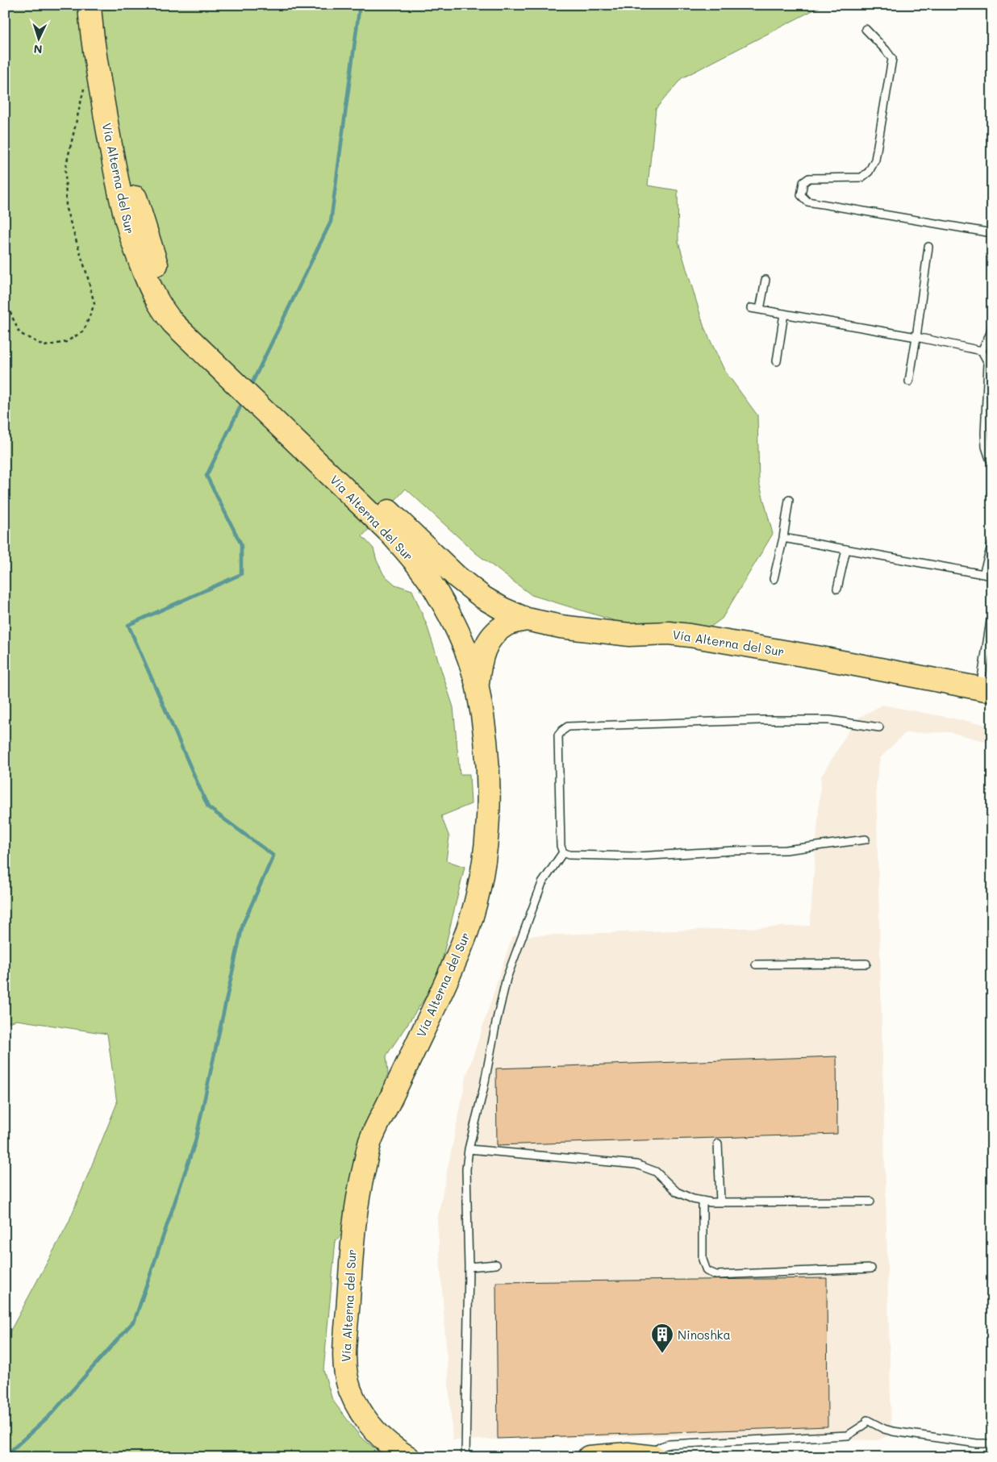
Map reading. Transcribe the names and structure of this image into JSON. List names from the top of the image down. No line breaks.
{"streets":{"highway":["Vía Alterna del Sur"]},"places":{"building":["Ninoshka"]},"north":"bottom"}
